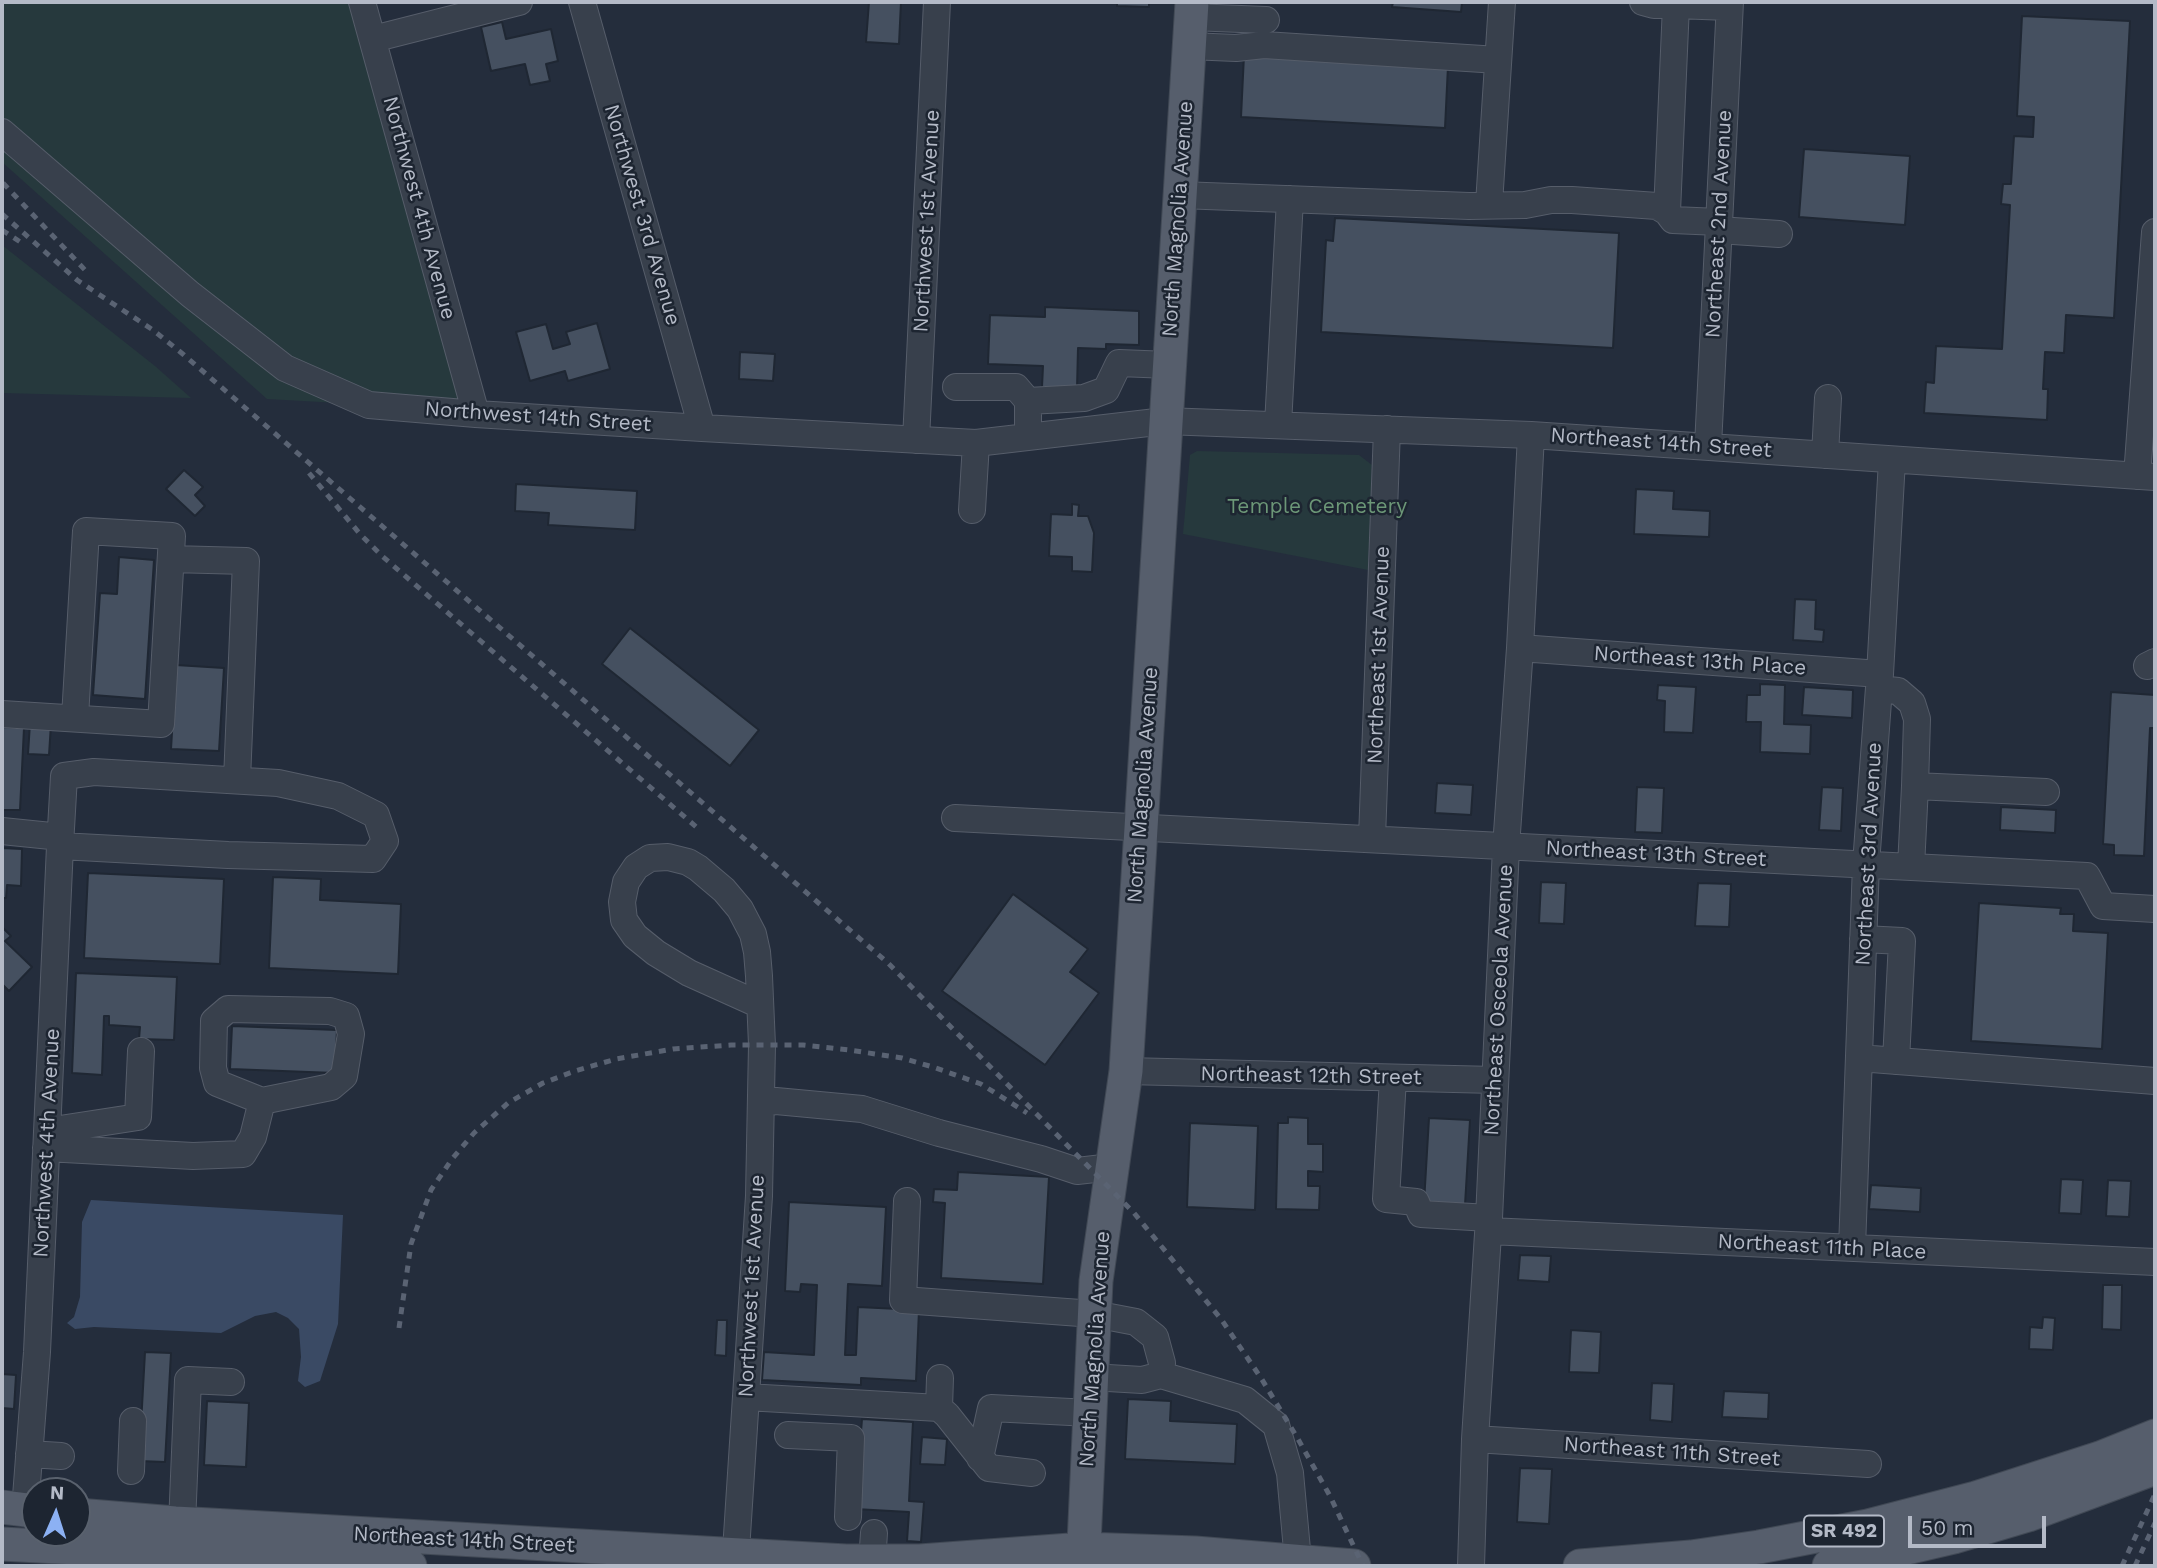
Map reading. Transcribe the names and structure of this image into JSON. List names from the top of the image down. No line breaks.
{"streets":{"main road":["North Magnolia Avenue","Northeast 14th Street","SR 492"],"street":["Northwest 4th Avenue","Northwest 3rd Avenue","Northwest 1st Avenue","Northeast 2nd Avenue","Northwest 14th Street","Northeast 1st Avenue","Northeast 13th Place","Northeast 13th Street","Northeast 3rd Avenue","Northeast Osceola Avenue","Northeast 12th Street","Northeast 11th Place","Northeast 11th Street"]},"crossings":[["Northwest 4th Avenue","Northwest 14th Street"],["Northwest 3rd Avenue","Northwest 14th Street"],["North Magnolia Avenue","Northwest 14th Street"],["North Magnolia Avenue","Northeast 14th Street"],["North Magnolia Avenue","Northeast 13th Street"],["North Magnolia Avenue","Northeast 12th Street"],["Northwest 1st Avenue","Northwest 14th Street"],["Northwest 1st Avenue","Northeast 14th Street"],["Northeast 2nd Avenue","Northeast 14th Street"],["Northwest 14th Street","Northeast 14th Street"],["Northeast 14th Street","Northeast 1st Avenue"],["Northeast 14th Street","Northeast 3rd Avenue"],["Northeast 14th Street","Northeast Osceola Avenue"],["Northeast 1st Avenue","Northeast 13th Street"],["Northeast 13th Place","Northeast 3rd Avenue"],["Northeast 13th Place","Northeast Osceola Avenue"],["Northeast 13th Street","Northeast 3rd Avenue"],["Northeast 13th Street","Northeast Osceola Avenue"],["Northeast 3rd Avenue","Northeast 11th Place"],["Northeast Osceola Avenue","Northeast 12th Street"],["Northeast Osceola Avenue","Northeast 11th Place"],["Northeast Osceola Avenue","Northeast 11th Street"],["Northeast 12th Street","Northeast 11th Place"]],"parks":["Temple Cemetery"],"scale_bar":"50 m","north":"top"}
